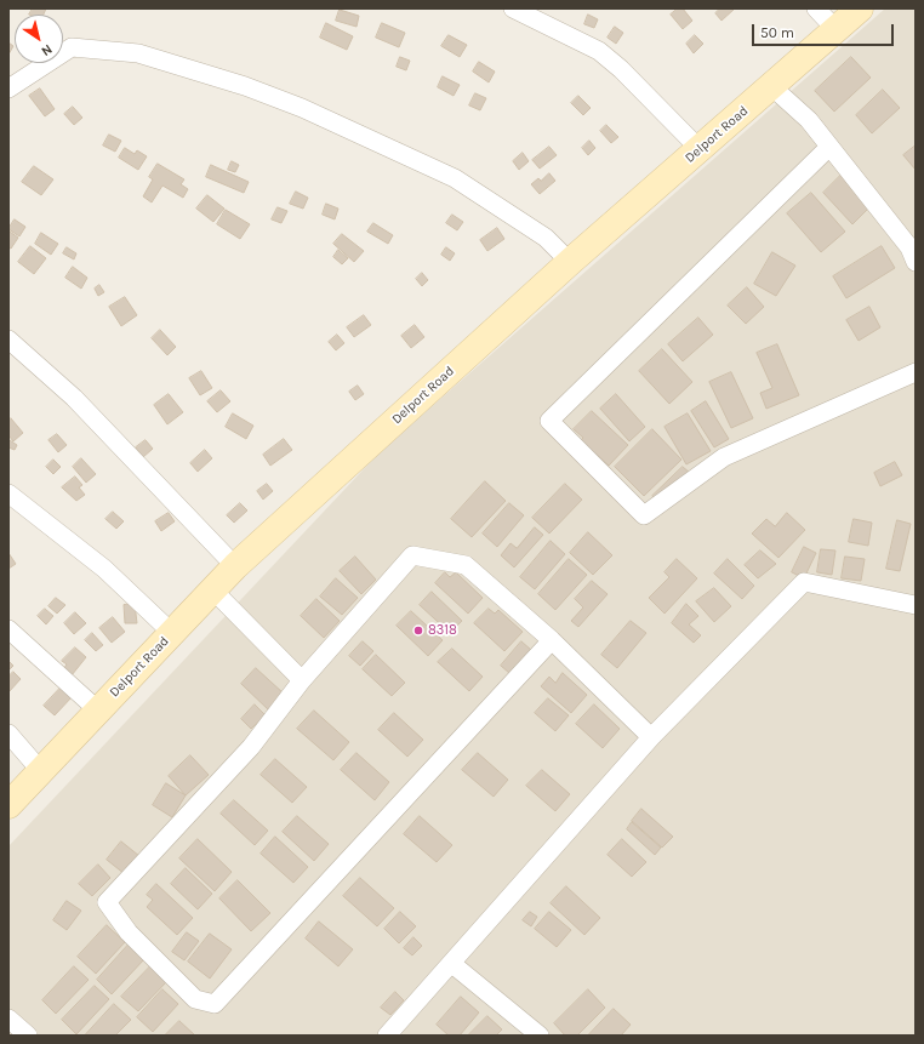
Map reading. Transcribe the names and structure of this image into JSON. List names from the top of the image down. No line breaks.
{"streets":{"main road":["Delport Road"]},"places":["8318"],"scale_bar":"50 m","north":"bottom right"}
